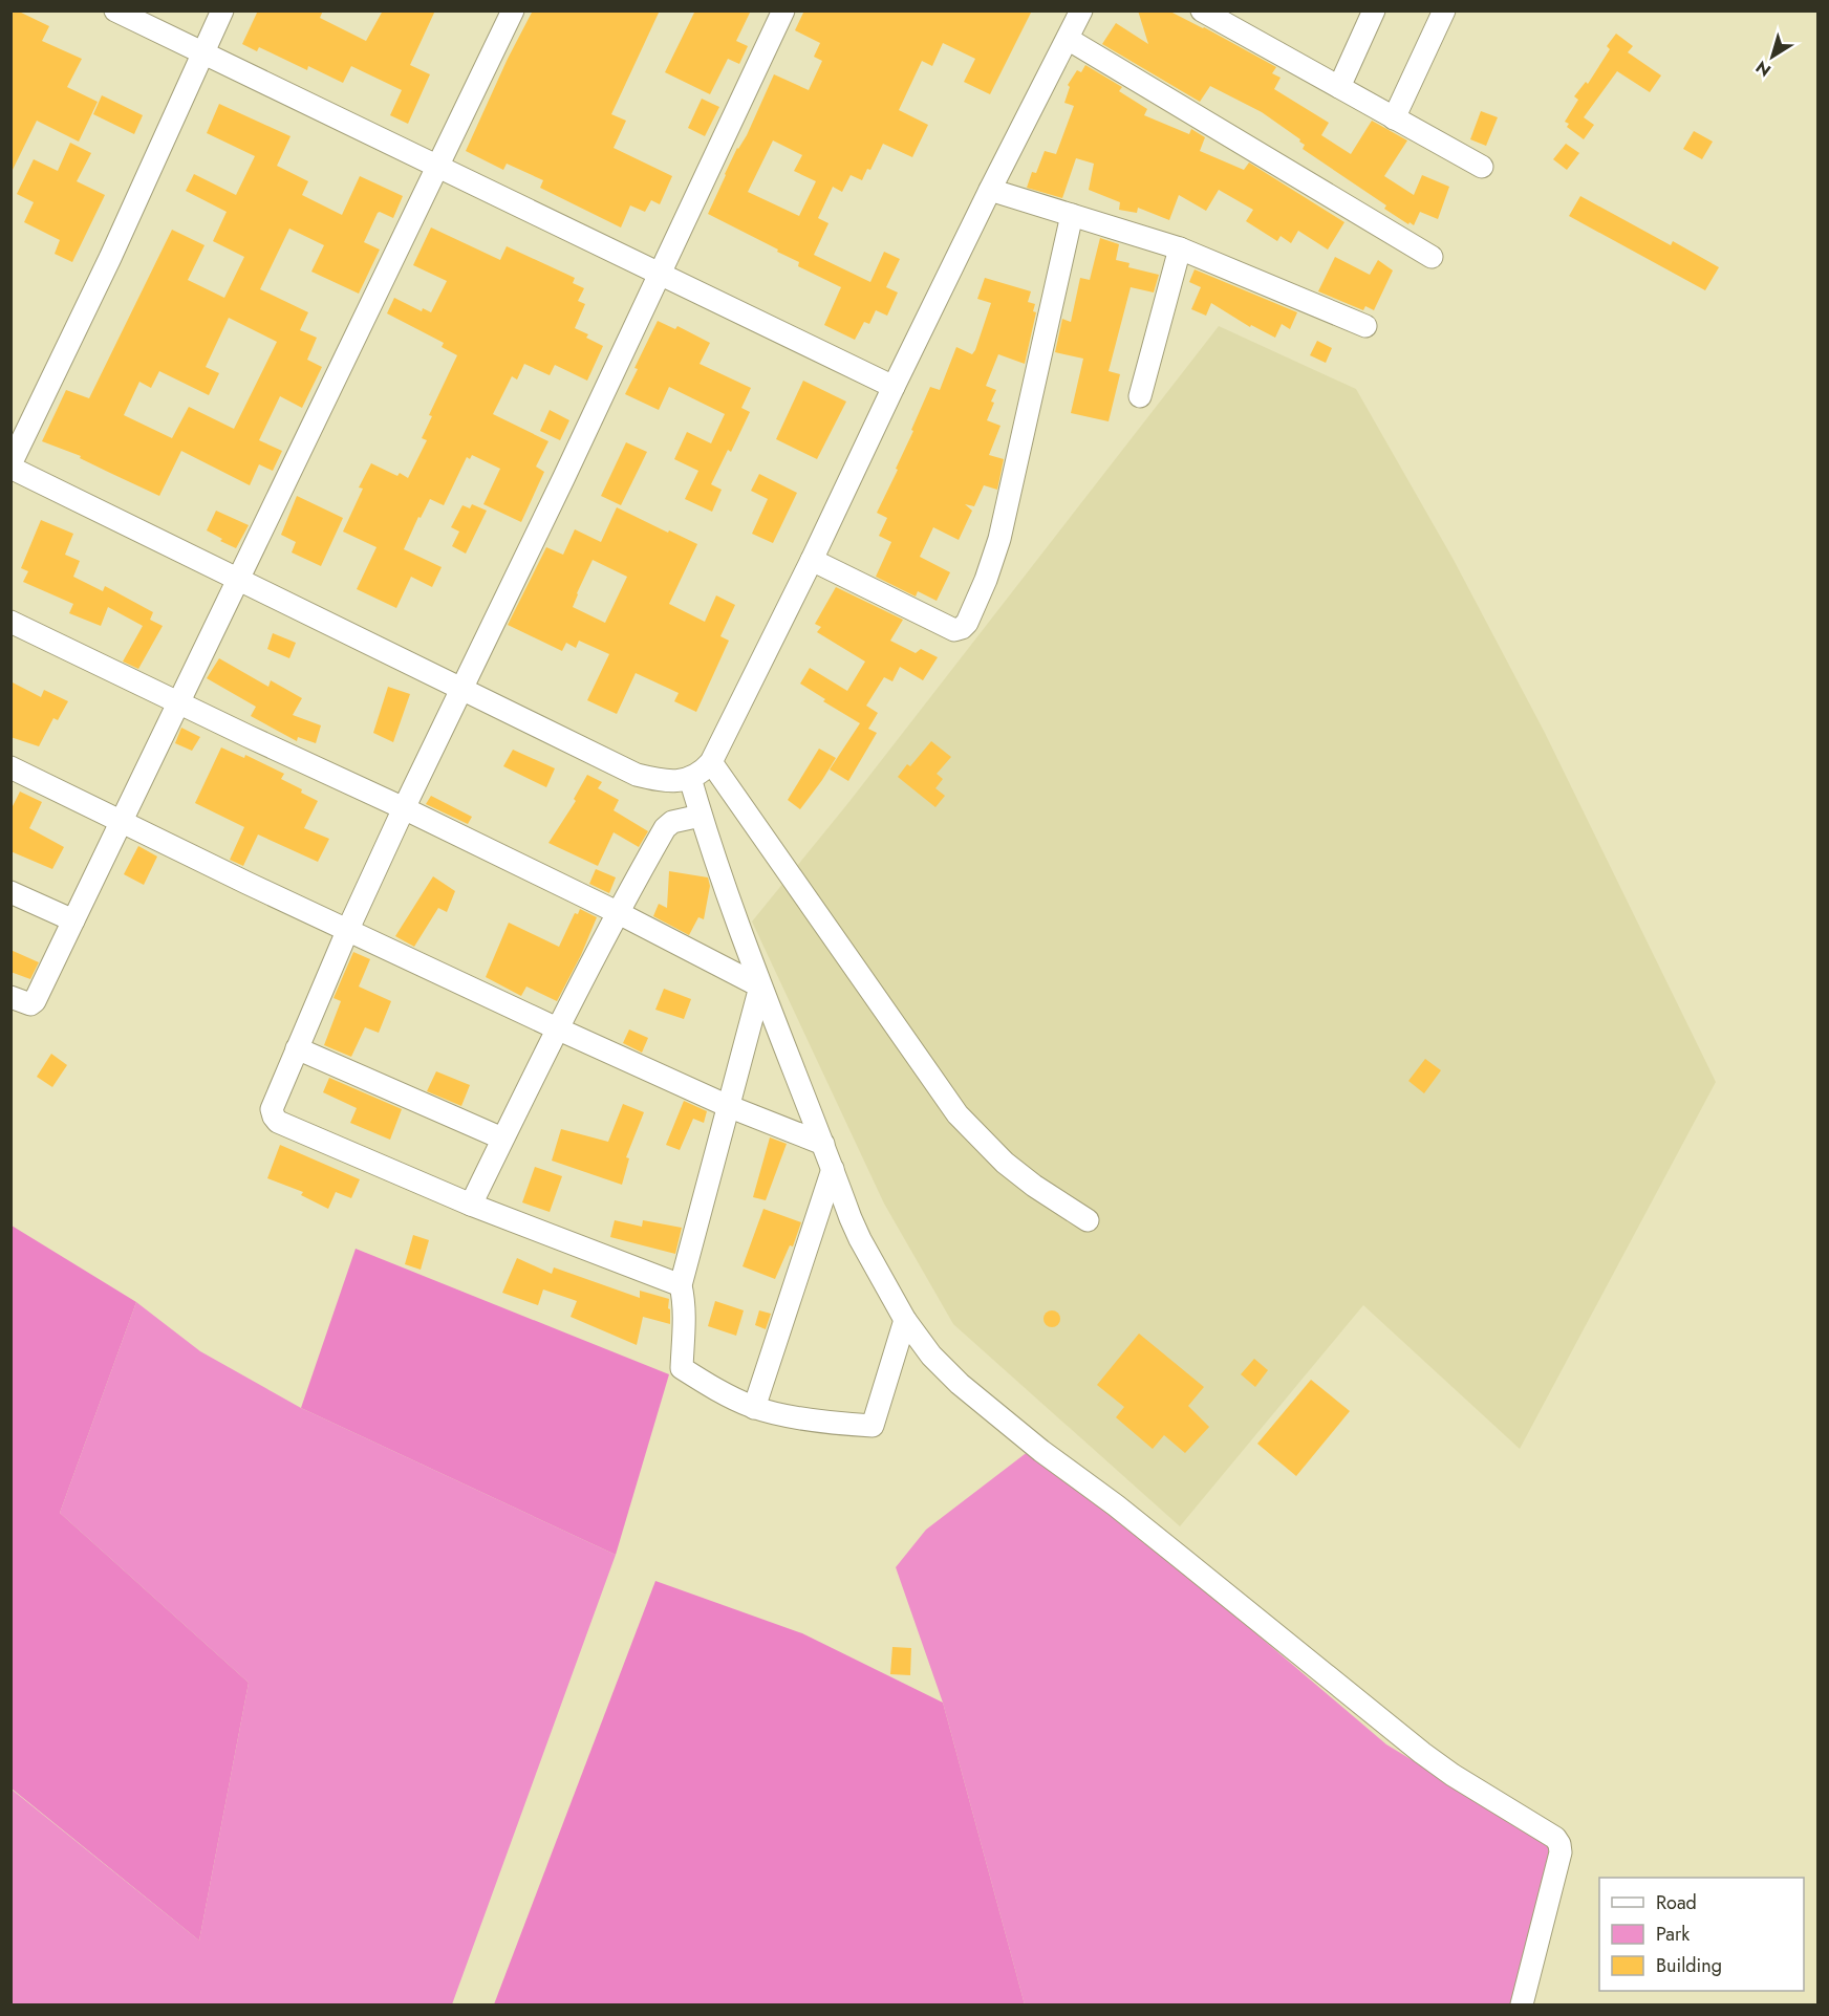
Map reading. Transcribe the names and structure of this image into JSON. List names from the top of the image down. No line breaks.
{"legend":["Road","Park","Building"],"north":"bottom left"}
